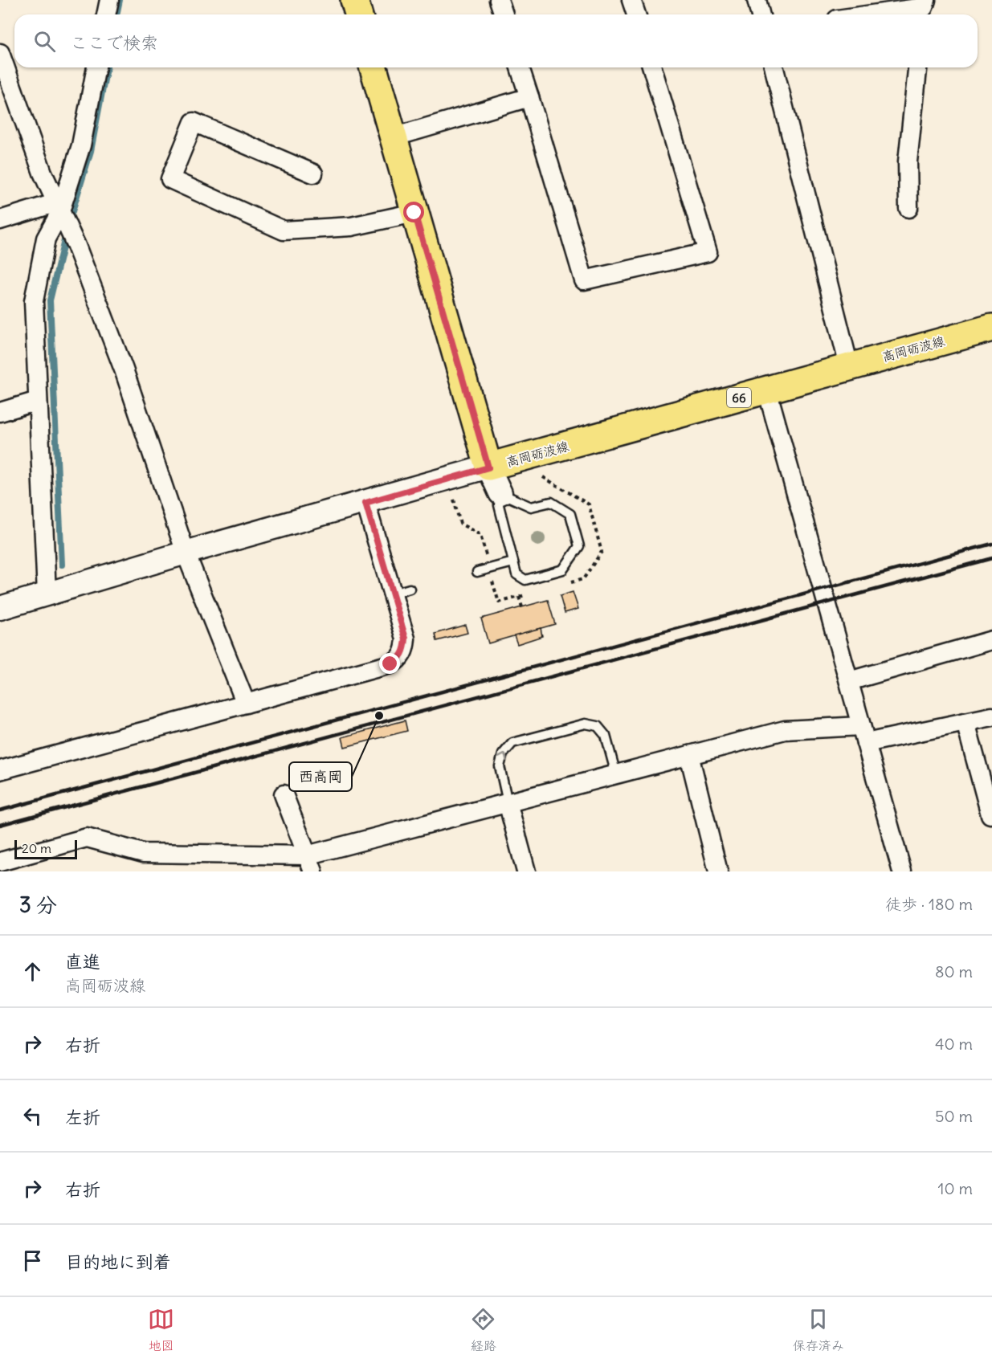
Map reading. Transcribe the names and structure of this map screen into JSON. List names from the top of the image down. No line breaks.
{"streets":{"main road":["高岡砺波線","66"]},"places":["西高岡"],"scale_bar":"20 m","page":{"search":"ここで検索","scale":"20 m","heading":["3 分","徒歩 · 180 m"],"list":[["直進","高岡砺波線","80 m"],["右折","40 m"],["左折","50 m"],["右折","10 m"],"目的地に到着"],"nav":["地図","経路","保存済み"]}}
